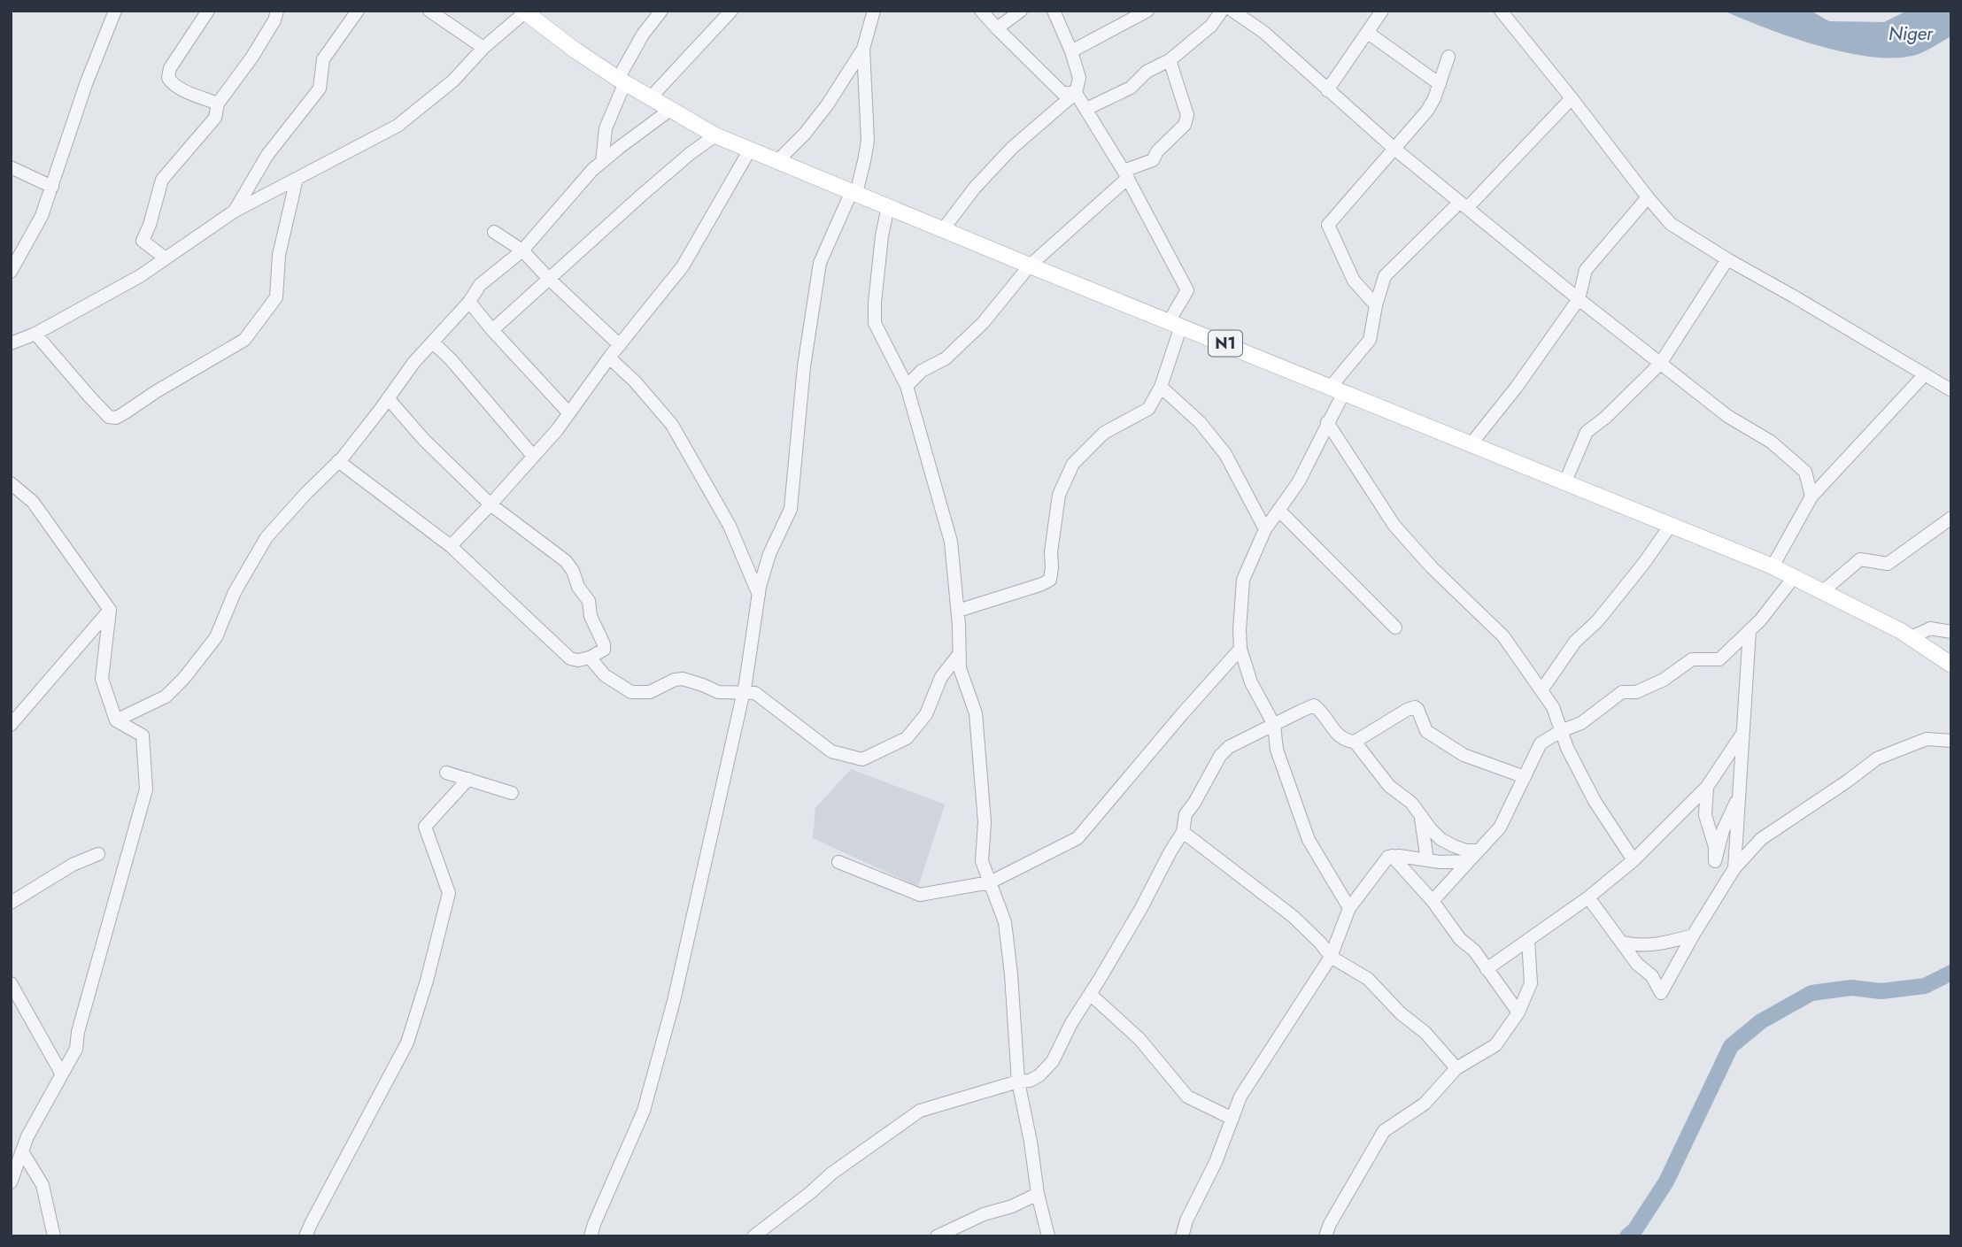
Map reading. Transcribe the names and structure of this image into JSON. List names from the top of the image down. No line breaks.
{"streets":{"main road":["N1"]},"water":["Niger"]}
